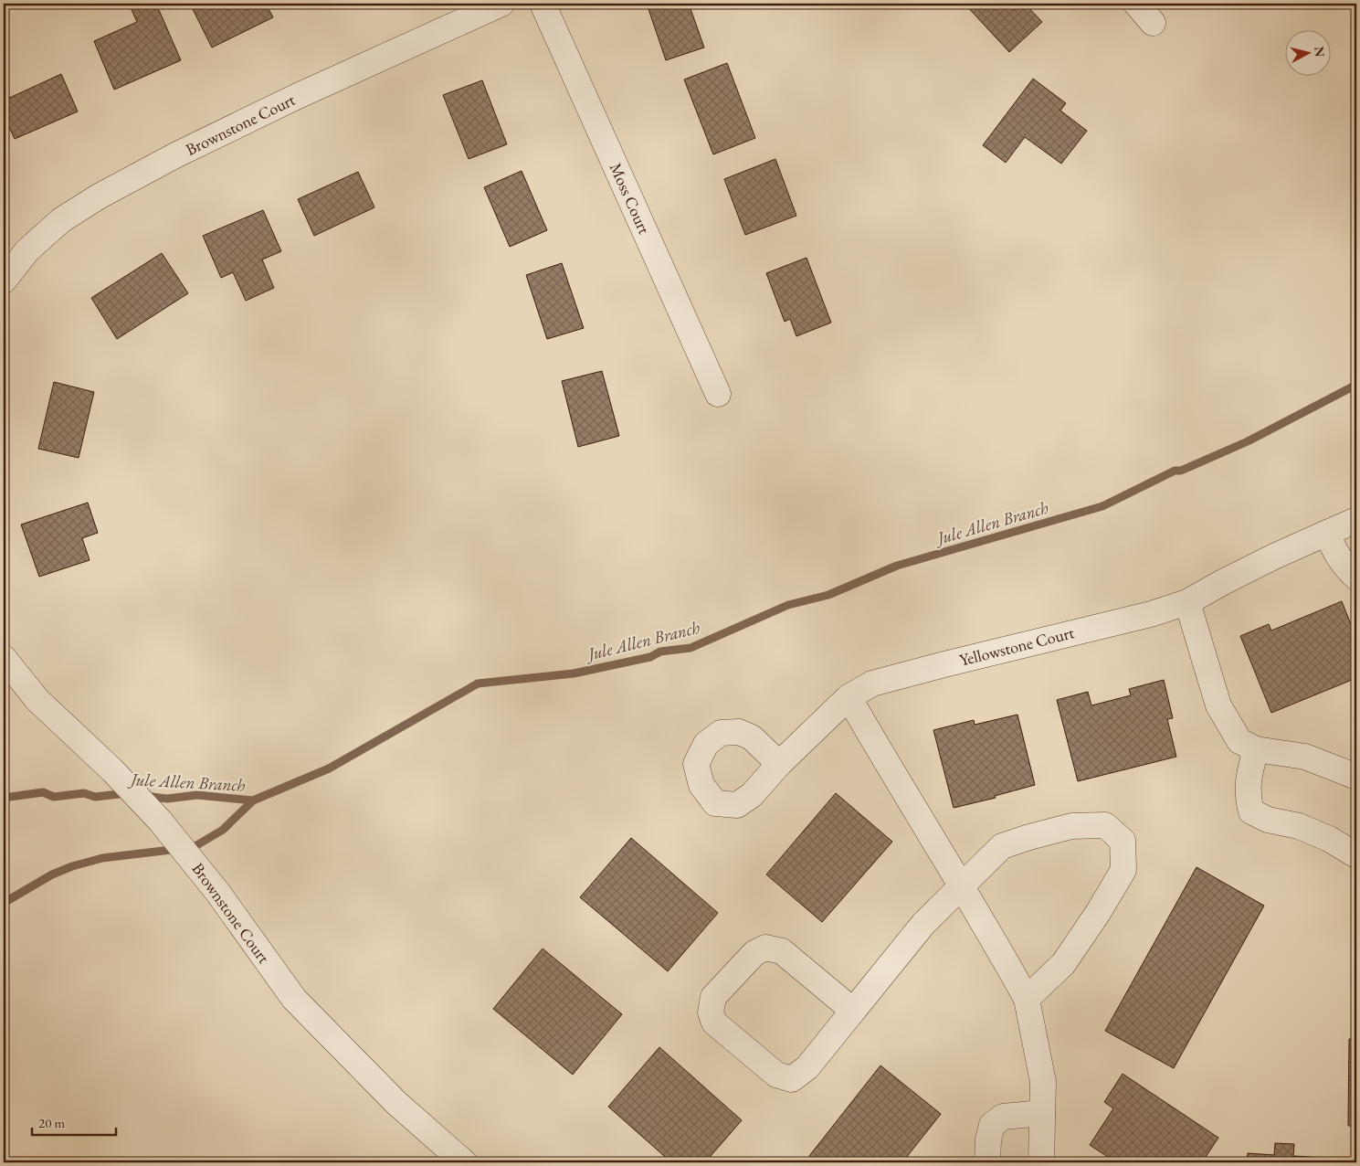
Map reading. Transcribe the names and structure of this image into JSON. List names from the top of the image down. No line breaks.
{"streets":{"street":["Brownstone Court","Moss Court","Yellowstone Court"]},"water":["Jule Allen Branch"],"scale_bar":"20 m","north":"right"}
